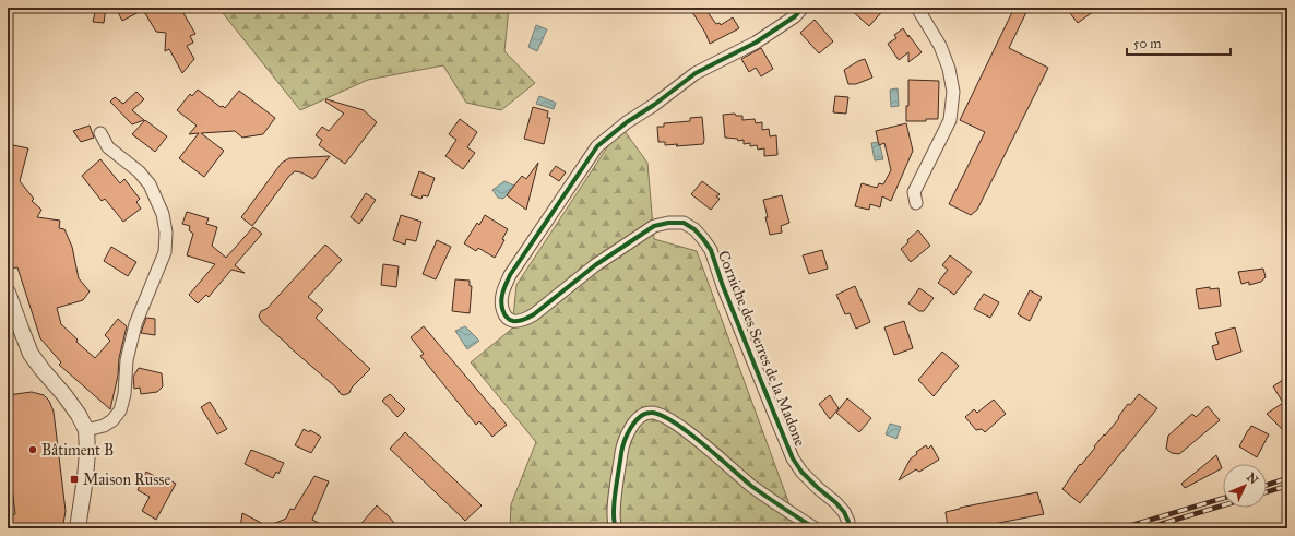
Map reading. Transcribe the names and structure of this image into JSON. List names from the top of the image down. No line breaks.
{"streets":{"street":["Corniche des Serres de la Madone"]},"places":{"other":["Bâtiment B"],"transit":["Maison Russe"]},"scale_bar":"50 m","north":"top right"}
